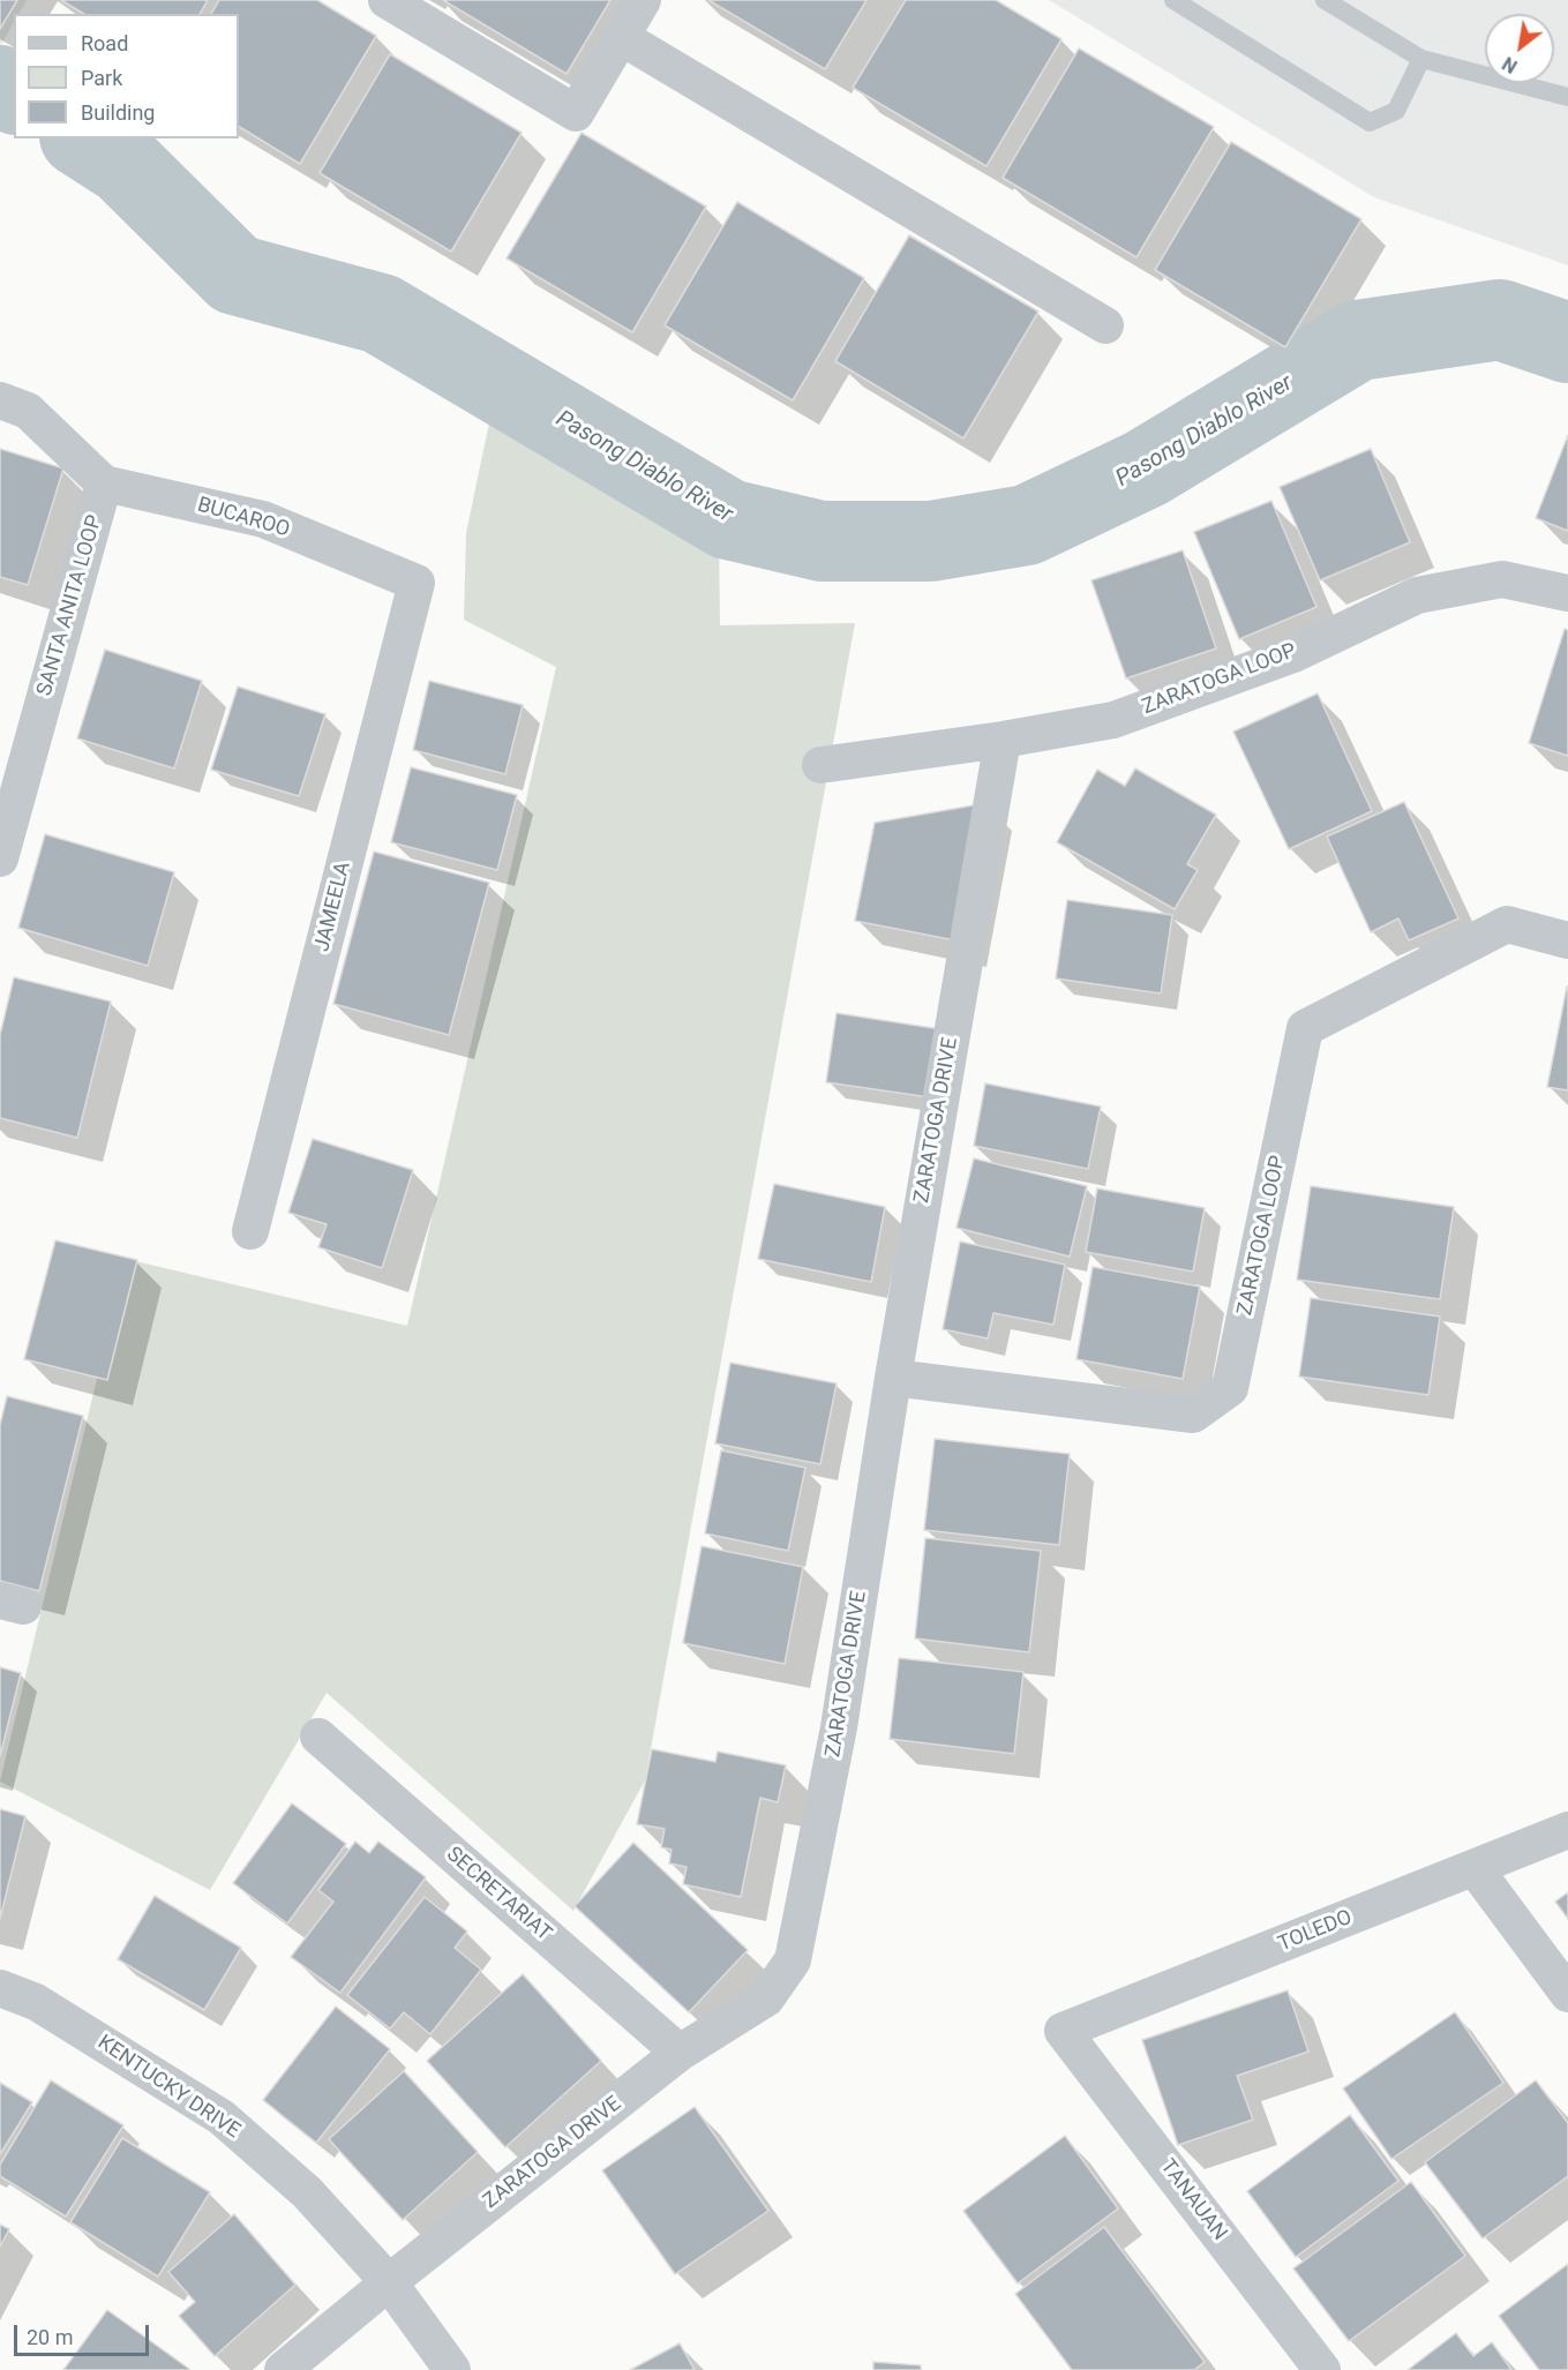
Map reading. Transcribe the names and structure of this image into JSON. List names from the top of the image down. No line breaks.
{"streets":{"street":["BUCAROO","SANTA ANITA LOOP","ZARATOGA LOOP","JAMEELA","ZARATOGA DRIVE","SECRETARIAT","TOLEDO","KENTUCKY DRIVE","TANAUAN"]},"crossings":[["BUCAROO","SANTA ANITA LOOP"],["BUCAROO","JAMEELA"],["ZARATOGA LOOP","ZARATOGA DRIVE"],["ZARATOGA DRIVE","SECRETARIAT"],["ZARATOGA DRIVE","KENTUCKY DRIVE"],["TOLEDO","TANAUAN"]],"water":["Pasong Diablo River"],"legend":["Road","Park","Building"],"scale_bar":"20 m","north":"bottom left"}
